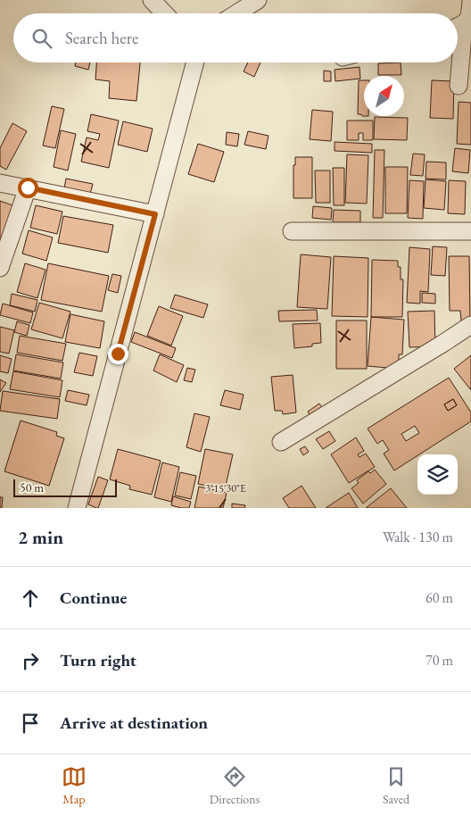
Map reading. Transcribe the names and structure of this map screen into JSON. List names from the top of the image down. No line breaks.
{"scale_bar":"50 m","north":"top right","page":{"search":"Search here","scale":"50 m","heading":["2 min","Walk · 130 m"],"list":[["Continue","60 m"],["Turn right","70 m"],"Arrive at destination"],"nav":["Map","Directions","Saved"]},"coordinates":["3°15'30\"E"]}
